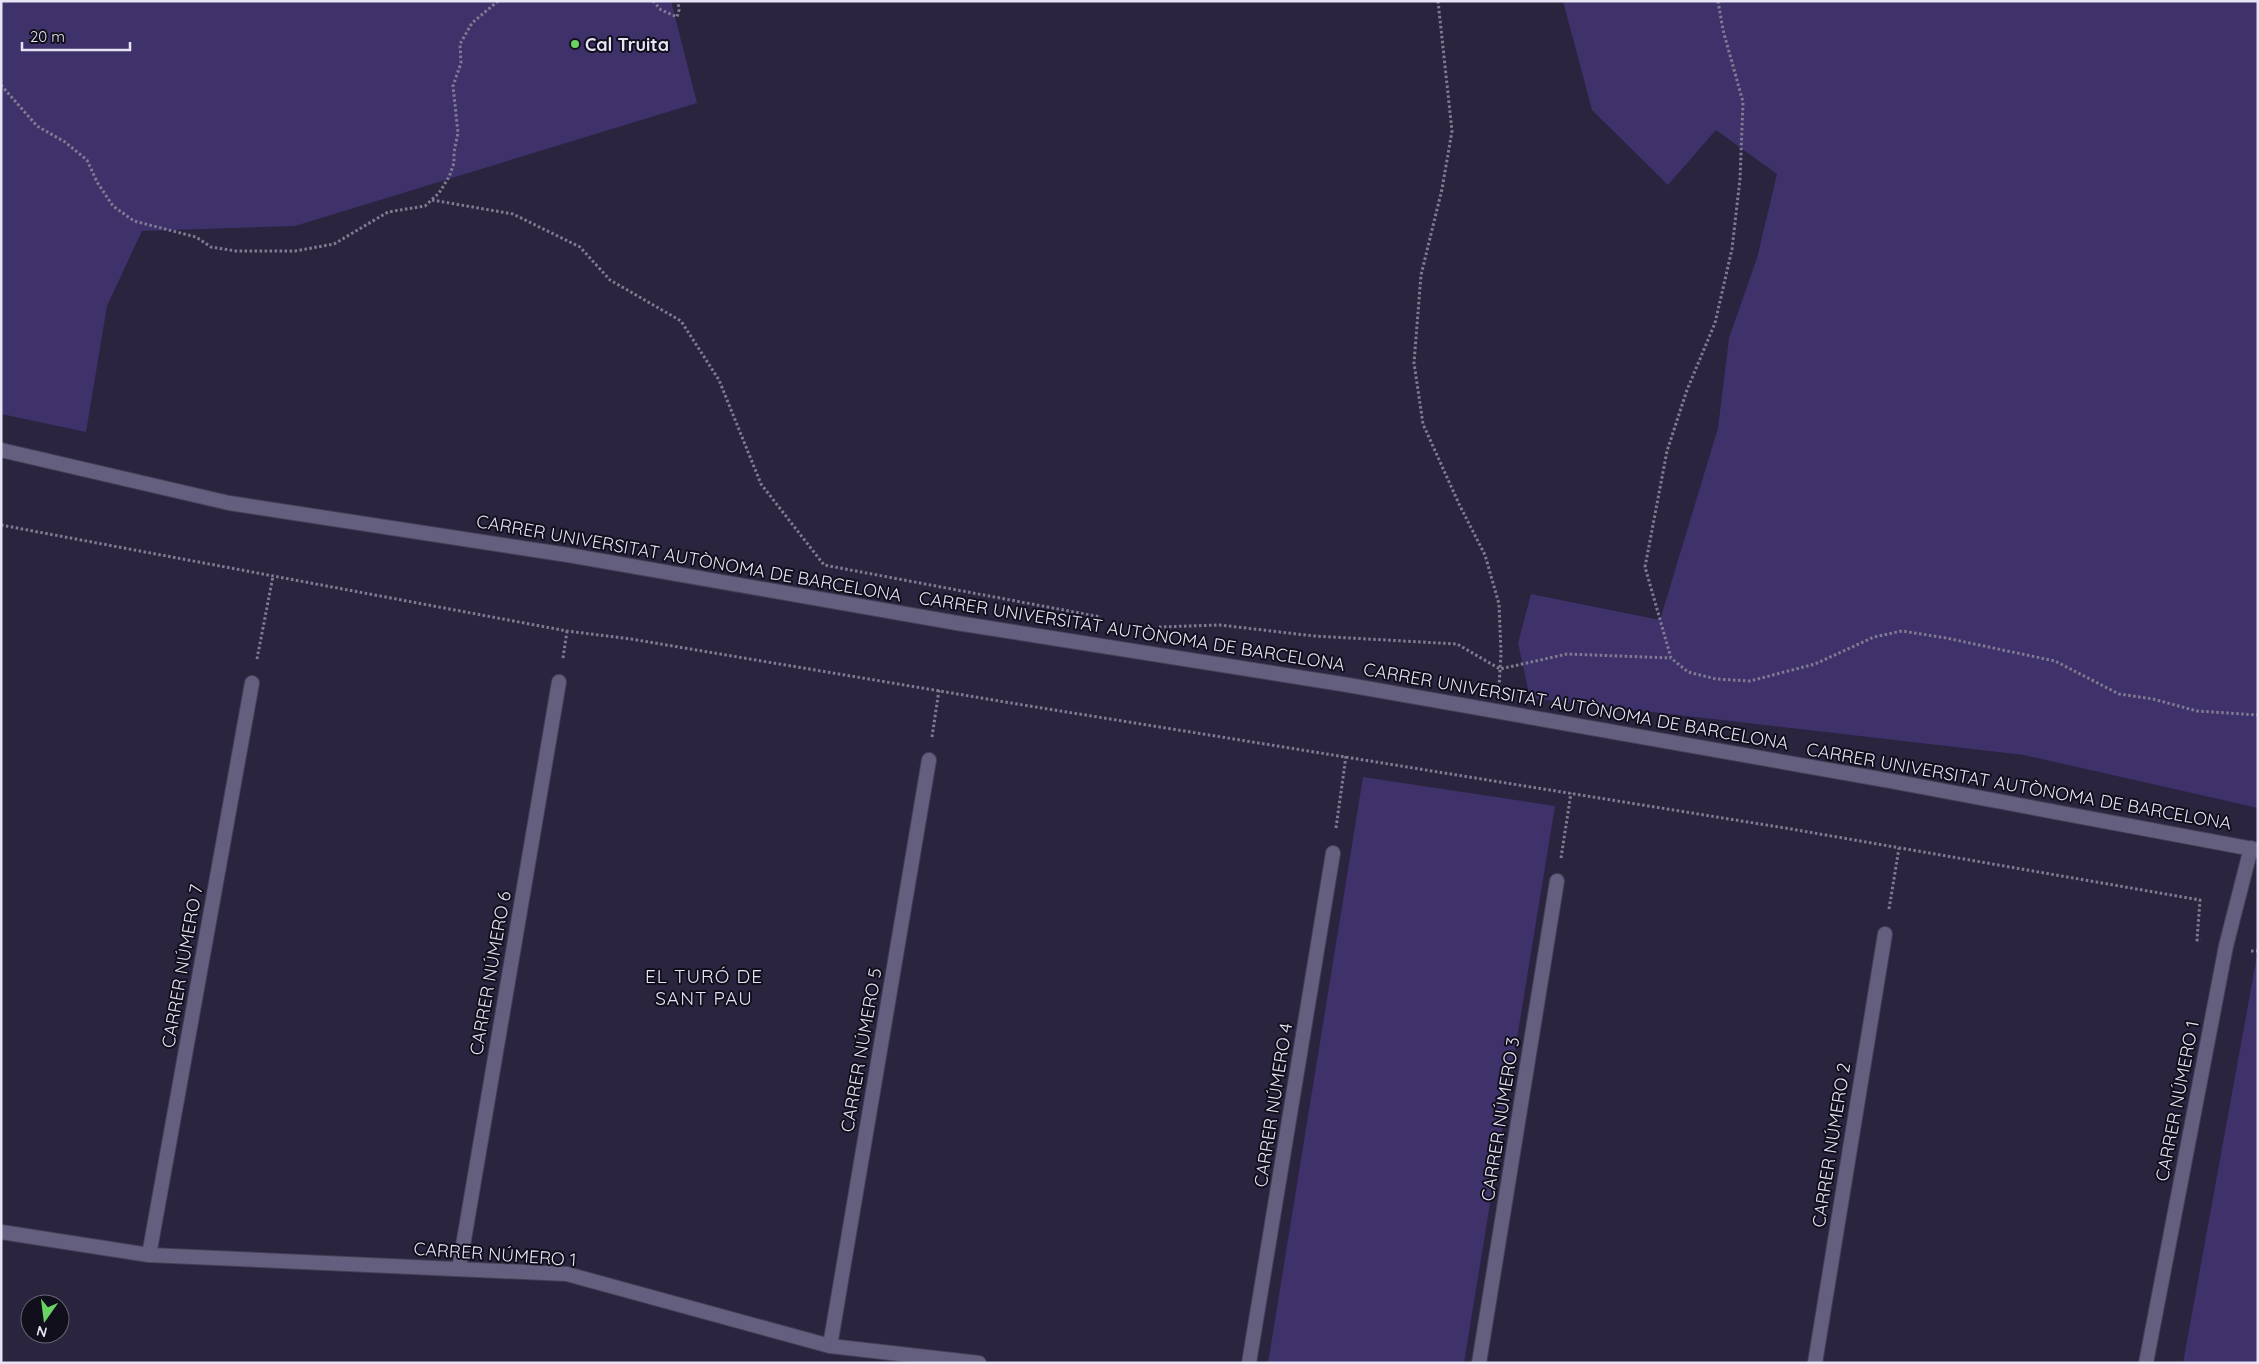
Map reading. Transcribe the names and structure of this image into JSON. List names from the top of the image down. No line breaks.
{"streets":{"street":["CARRER UNIVERSITAT AUTÒNOMA DE BARCELONA","CARRER NÚMERO 7","CARRER NÚMERO 6","CARRER NÚMERO 5","CARRER NÚMERO 1","CARRER NÚMERO 4","CARRER NÚMERO 3","CARRER NÚMERO 2"]},"crossings":[["CARRER UNIVERSITAT AUTÒNOMA DE BARCELONA","CARRER NÚMERO 1"],["CARRER NÚMERO 7","CARRER NÚMERO 1"],["CARRER NÚMERO 6","CARRER NÚMERO 1"],["CARRER NÚMERO 5","CARRER NÚMERO 1"]],"districts":["EL TURÓ DE SANT PAU"],"places":["Cal Truita"],"scale_bar":"20 m","north":"bottom"}
